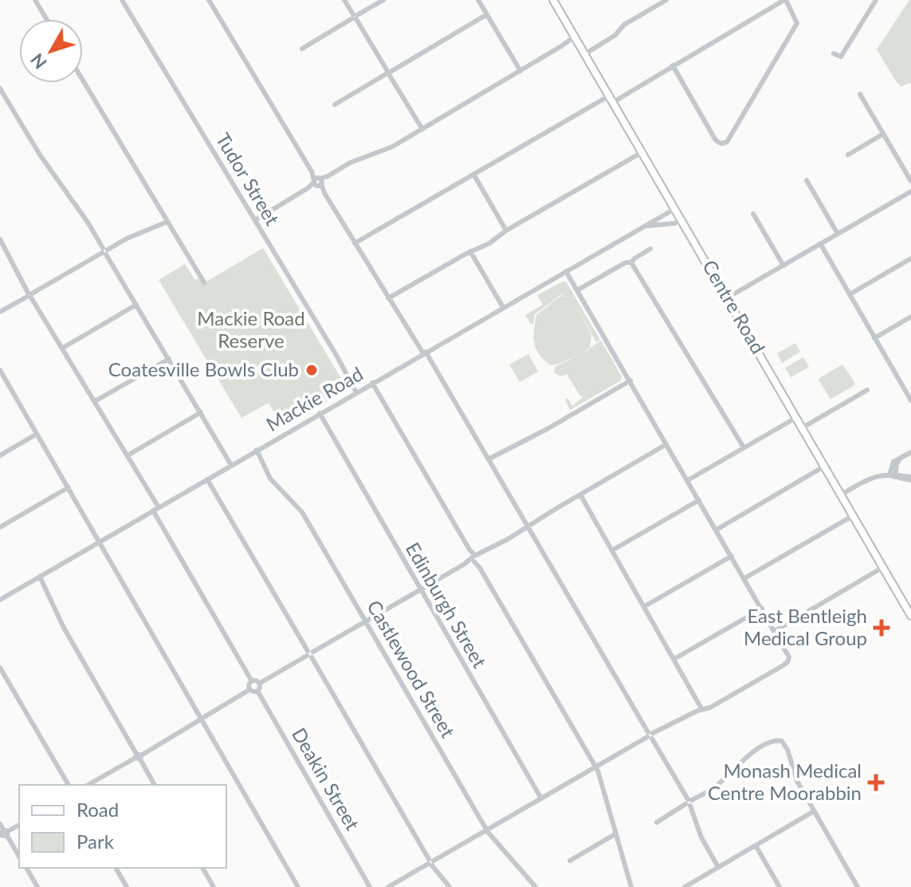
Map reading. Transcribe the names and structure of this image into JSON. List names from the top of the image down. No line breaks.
{"streets":{"main road":["Centre Road"],"street":["Tudor Street","Mackie Road","Edinburgh Street","Castlewood Street","Deakin Street"]},"crossings":[["Tudor Street","Mackie Road"],["Centre Road","Mackie Road"],["Mackie Road","Edinburgh Street"],["Mackie Road","Castlewood Street"]],"parks":["Mackie Road Reserve"],"places":{"other":["Coatesville Bowls Club"],"health":["East Bentleigh Medical Group","Monash Medical Centre Moorabbin"]},"legend":["Road","Park"],"north":"bottom left"}
